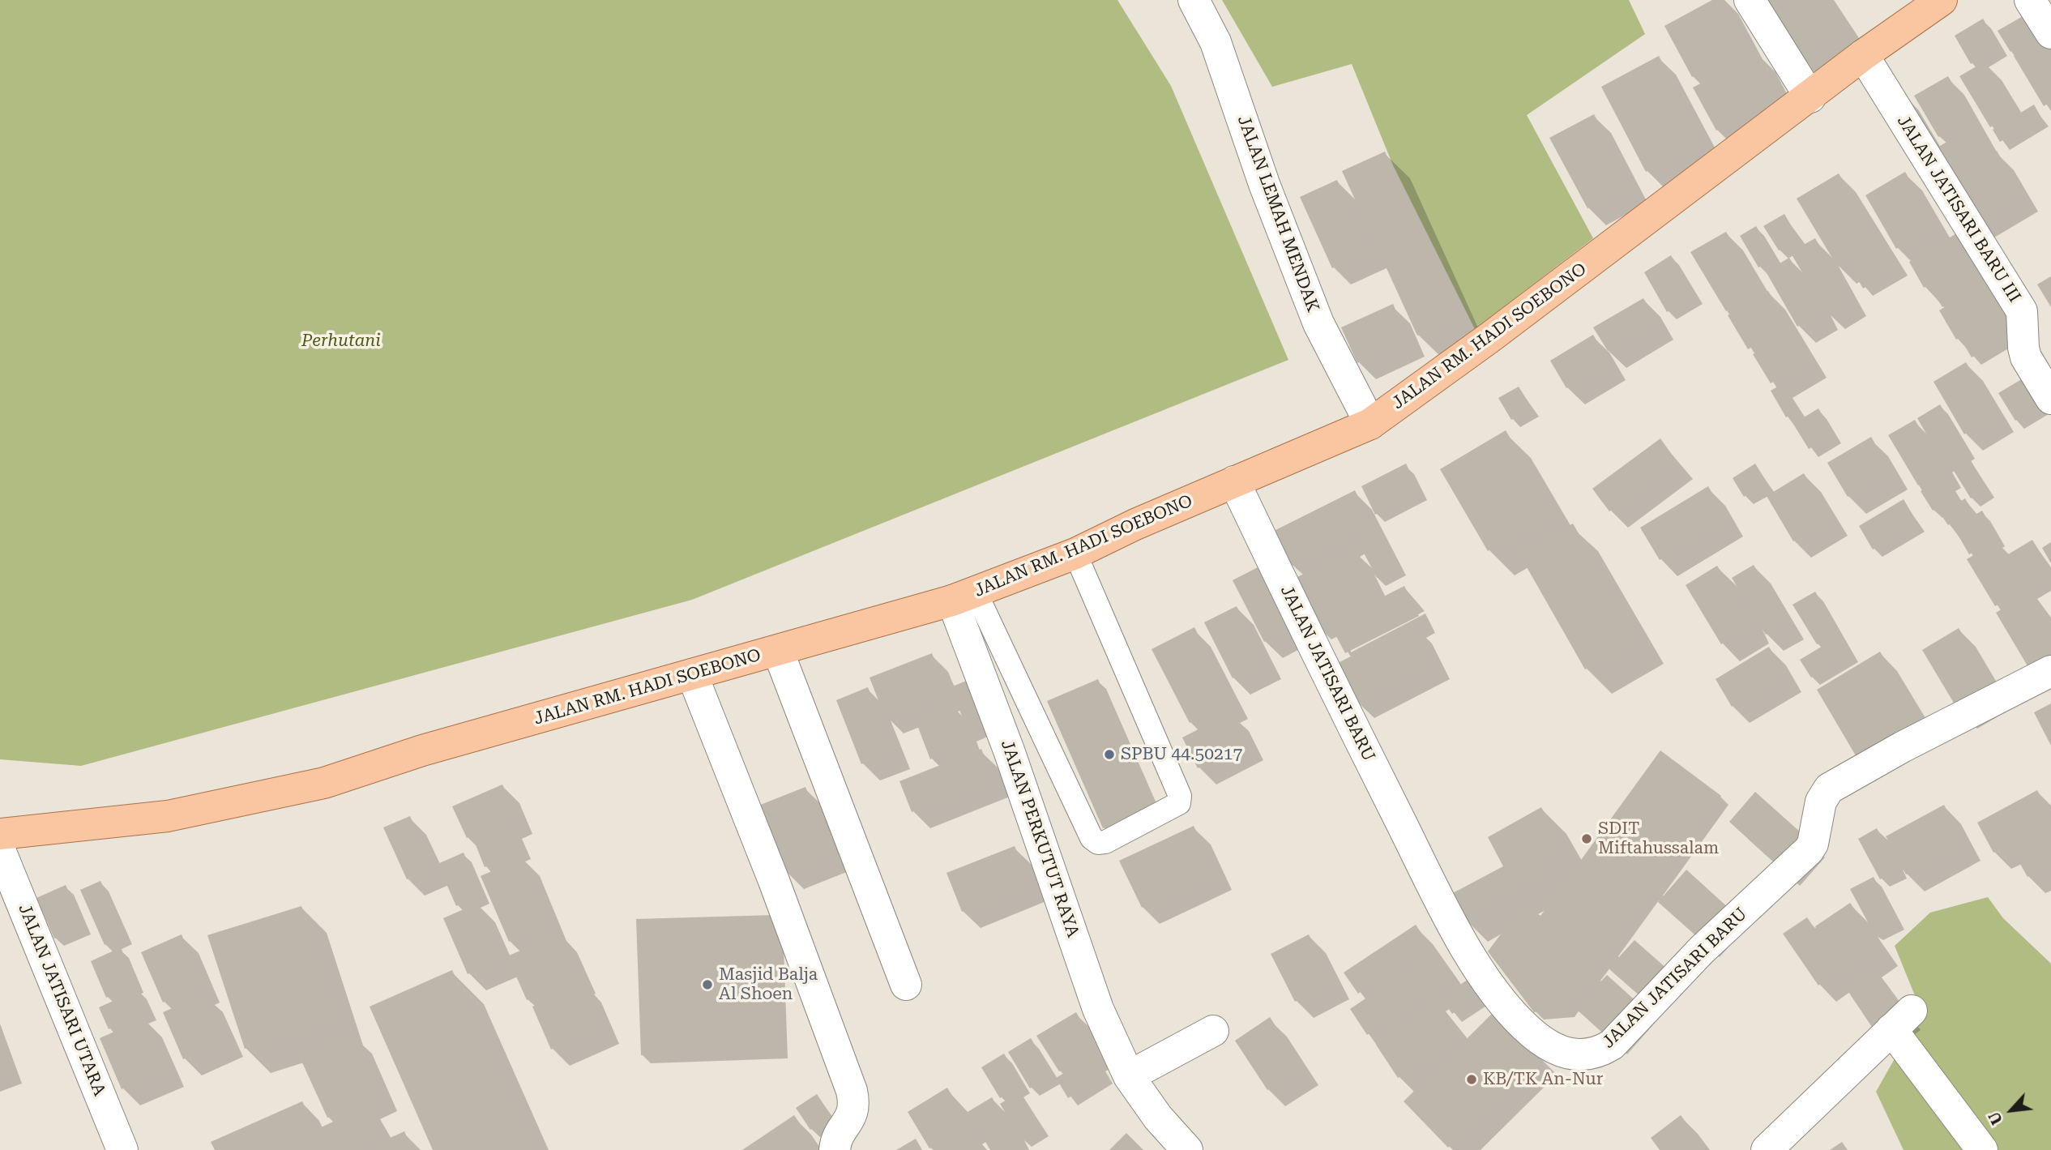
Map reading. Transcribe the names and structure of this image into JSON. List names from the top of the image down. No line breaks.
{"streets":{"main road":["JALAN RM. HADI SOEBONO"],"street":["JALAN JATISARI BARU III","JALAN LEMAH MENDAK","JALAN JATISARI BARU","JALAN PERKUTUT RAYA","JALAN JATISARI UTARA"]},"crossings":[["JALAN JATISARI BARU III","JALAN RM. HADI SOEBONO"],["JALAN LEMAH MENDAK","JALAN RM. HADI SOEBONO"],["JALAN RM. HADI SOEBONO","JALAN JATISARI BARU"],["JALAN RM. HADI SOEBONO","JALAN PERKUTUT RAYA"]],"parks":["Perhutani"],"places":["SPBU 44.50217","SDIT Miftahussalam","Masjid Balja Al Shoen","KB/TK An-Nur"],"north":"bottom left"}
